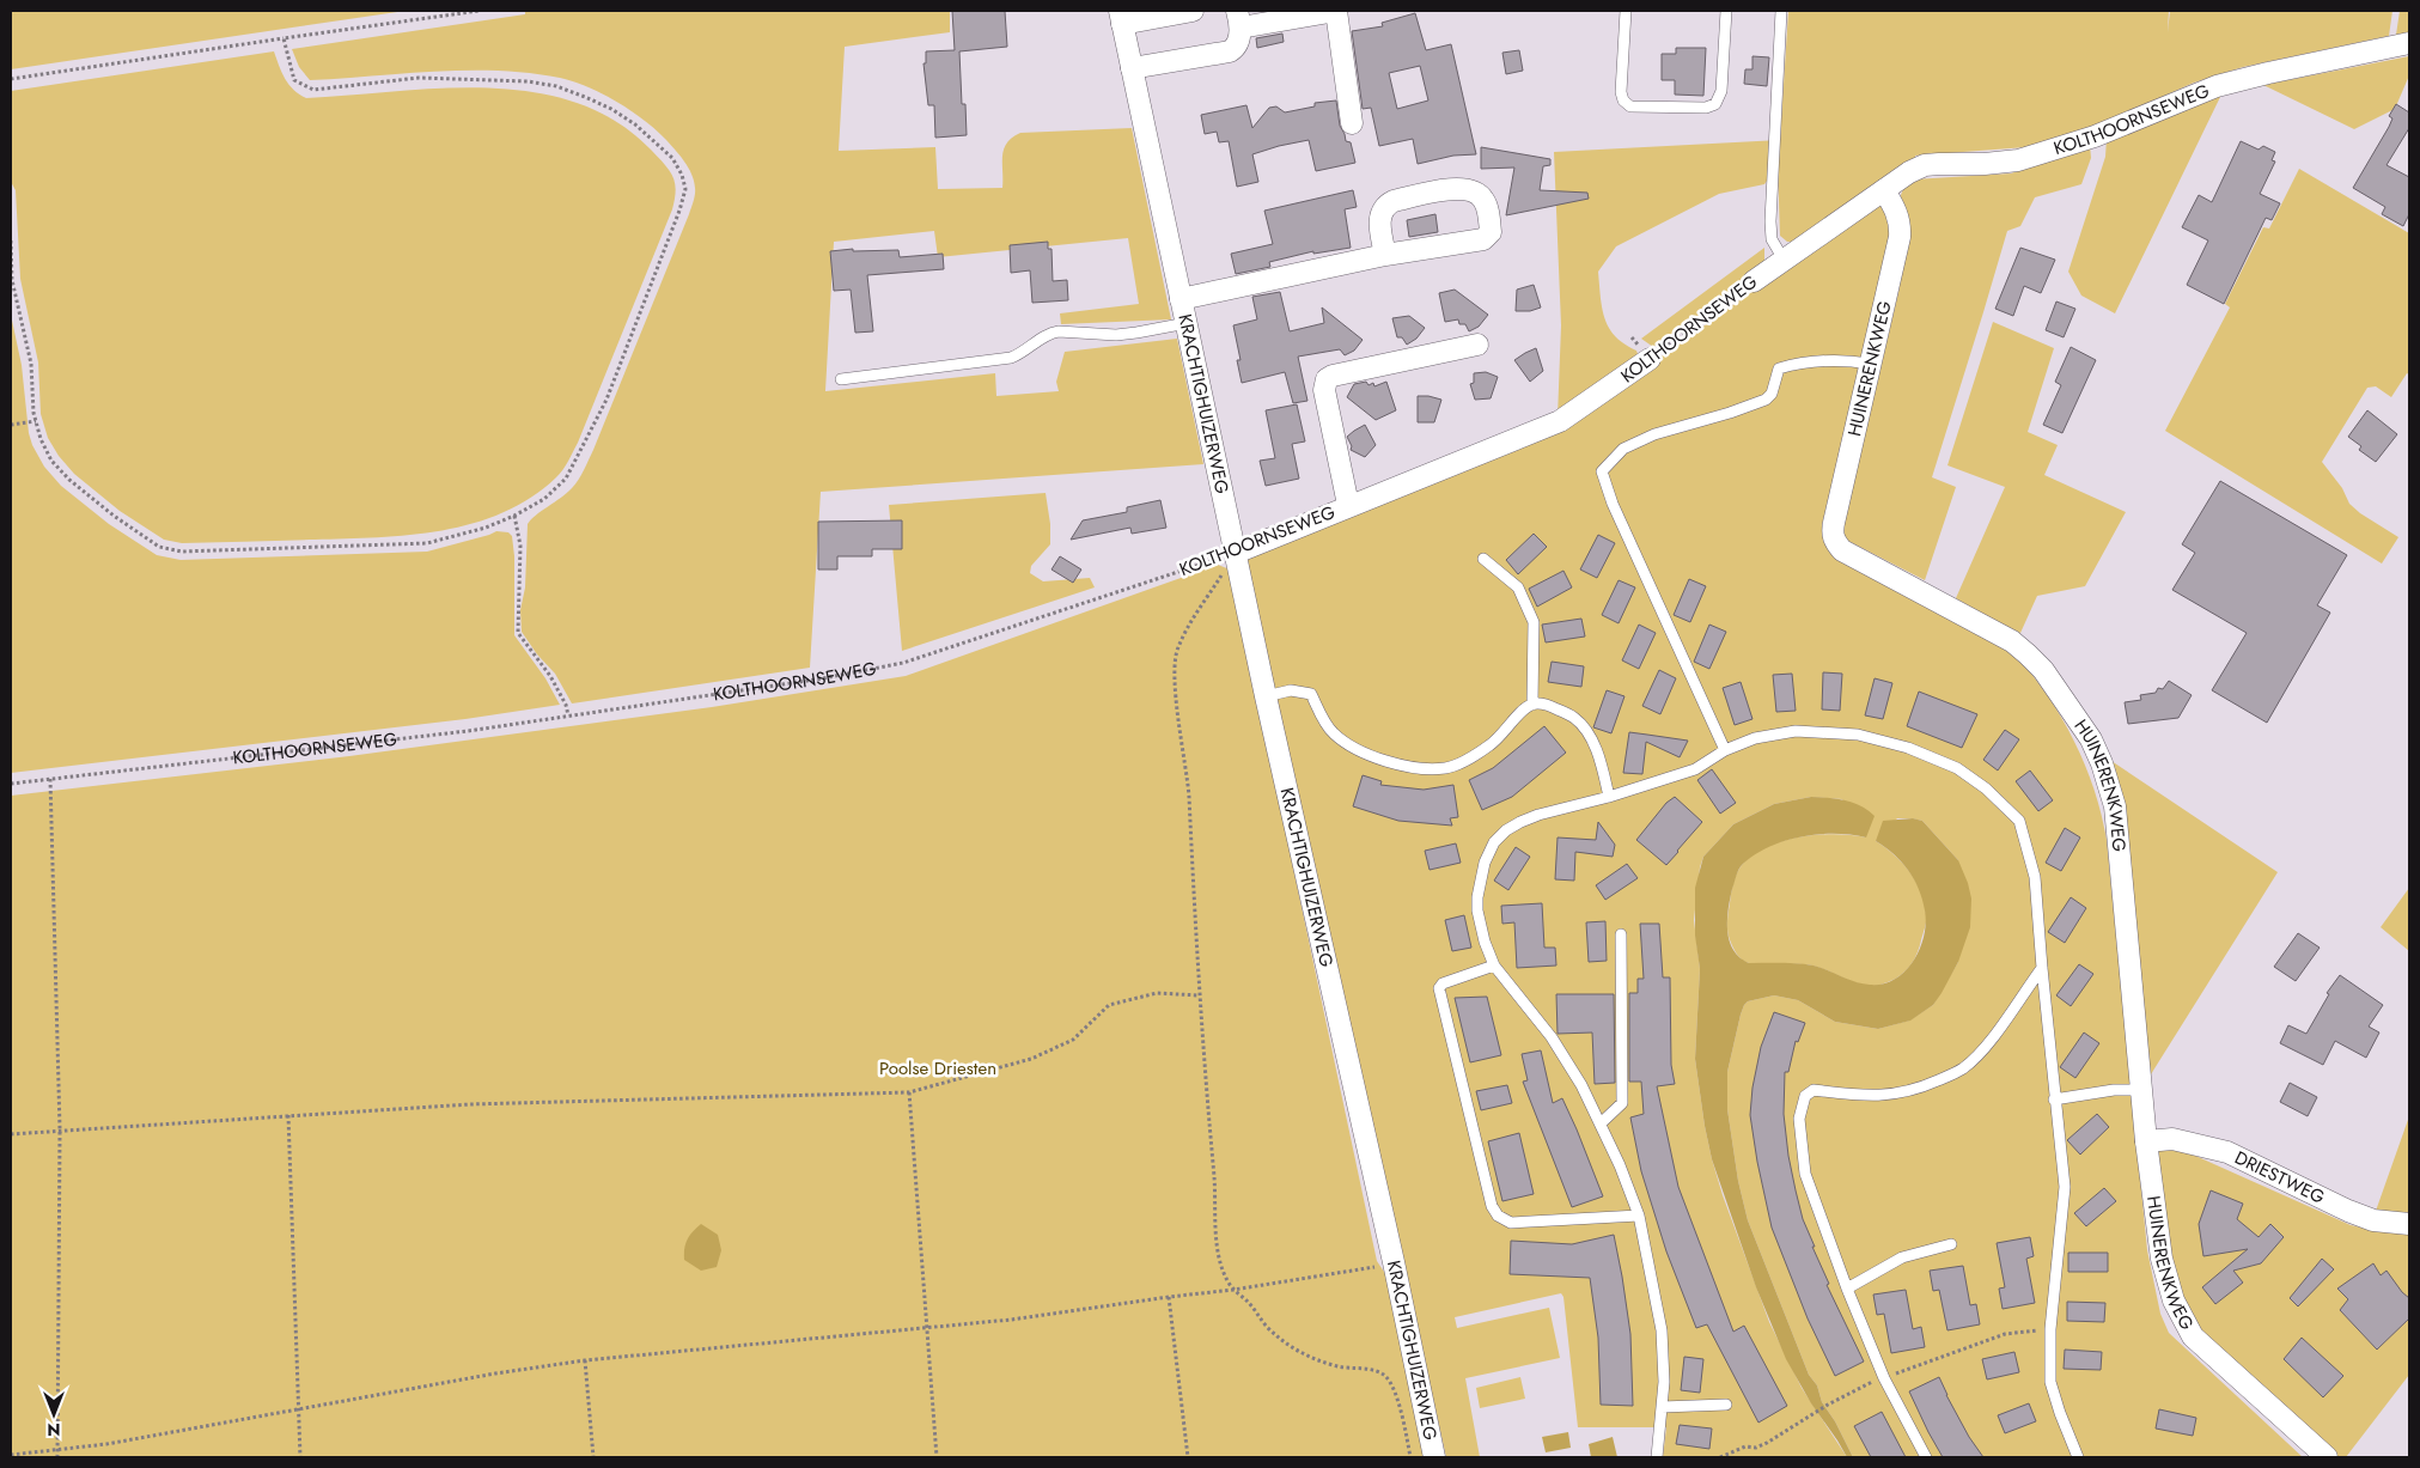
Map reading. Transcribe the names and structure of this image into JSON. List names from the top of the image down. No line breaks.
{"streets":{"street":["KOLTHOORNSEWEG","HUINERENKWEG","KRACHTIGHUIZERWEG","DRIESTWEG"]},"crossings":[["KOLTHOORNSEWEG","HUINERENKWEG"],["KOLTHOORNSEWEG","KRACHTIGHUIZERWEG"],["HUINERENKWEG","DRIESTWEG"]],"parks":["Poolse Driesten"],"north":"bottom"}
